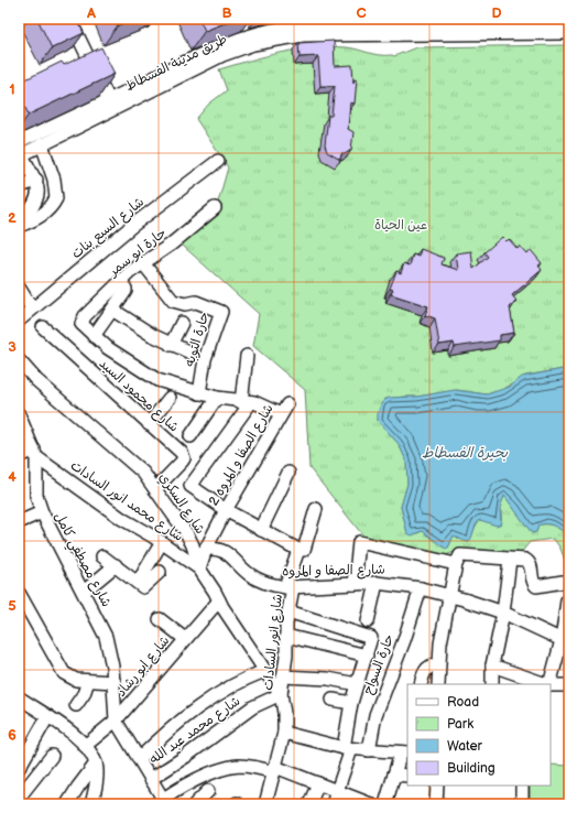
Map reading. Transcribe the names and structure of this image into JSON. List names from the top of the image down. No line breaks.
{"streets":{"street":["طريق مدينة الفسطاط","شارع السبع بنات","حارة ابو سمر","حارة التوبه","شارع محمود السيد","شارع الصفا و المروه 2","شارع محمد انور السادات","شارع السكري","شارع مصطفي كامل","شارع الصفا و المروه","شارع انور السادات","حارة السواح","شارع ابو رشاد","شارع محمد عبد الله"]},"crossings":[["حارة ابو سمر","حارة التوبه"],["شارع محمود السيد","شارع السكري"],["شارع الصفا و المروه 2","شارع محمد انور السادات"],["شارع الصفا و المروه 2","شارع السكري"],["شارع الصفا و المروه 2","شارع الصفا و المروه"],["شارع محمد انور السادات","شارع السكري"],["شارع محمد انور السادات","شارع مصطفي كامل"],["شارع السكري","شارع انور السادات"],["شارع السكري","شارع ابو رشاد"],["شارع السكري","شارع محمد عبد الله"],["شارع مصطفي كامل","شارع ابو رشاد"],["شارع الصفا و المروه","شارع انور السادات"],["شارع الصفا و المروه","حارة السواح"],["شارع انور السادات","شارع محمد عبد الله"]],"water":["بحيرة الفسطاط"],"parks":["عين الحياة"],"legend":["Road","Park","Water","Building"],"grid":{"columns":["A","B","C","D"],"rows":["1","2","3","4","5","6"]}}
